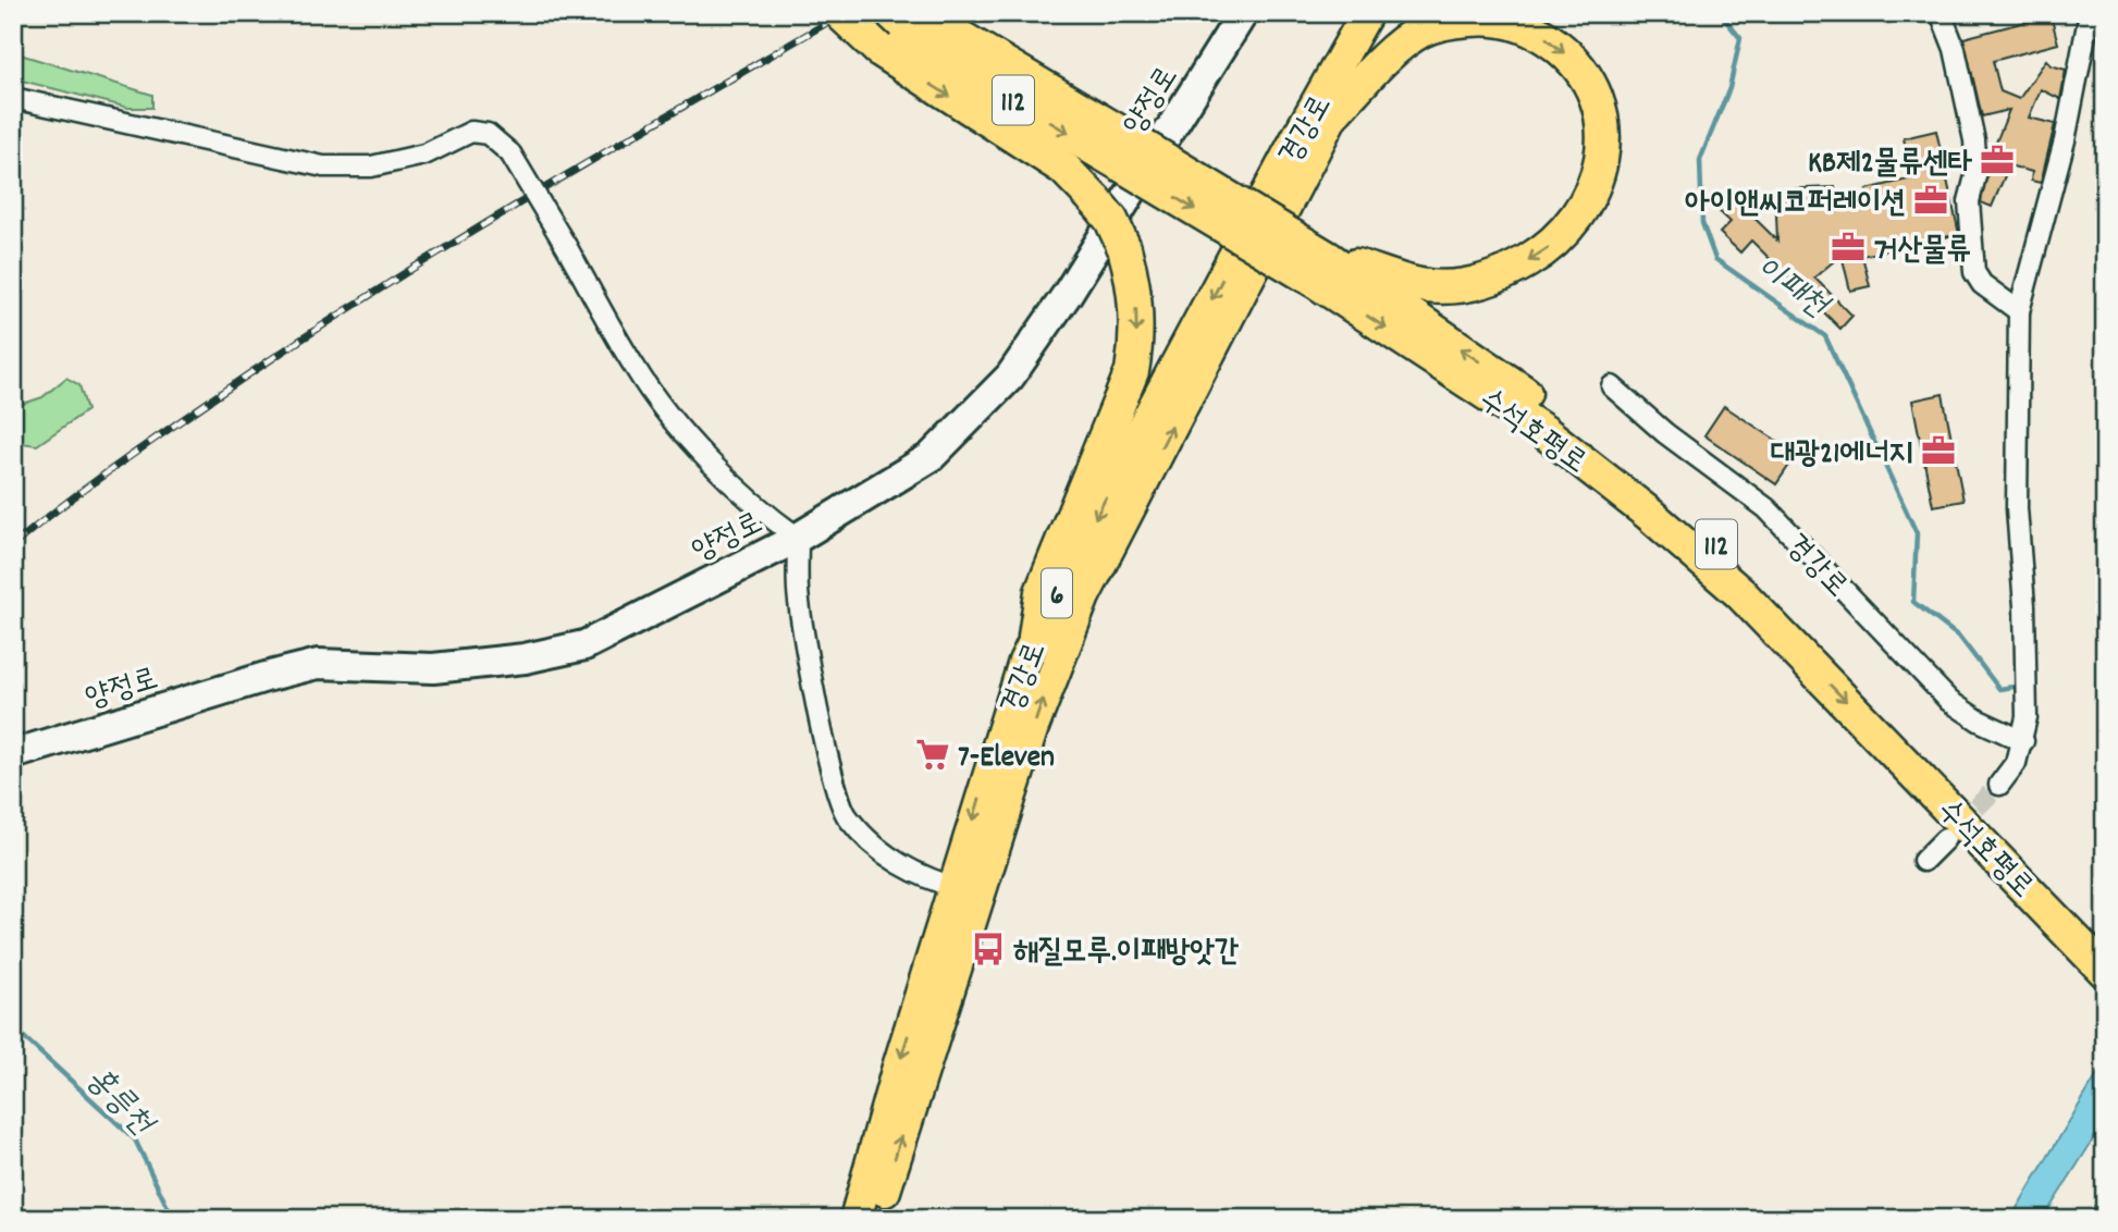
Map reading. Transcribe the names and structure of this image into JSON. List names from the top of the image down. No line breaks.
{"streets":{"highway":["112","수석호평로"],"main road":["양정로","경강로","6"]},"water":["이패천","홍릉천"],"places":{"office":["KB제2물류센타","아이앤씨코퍼레이션","거산물류","대광21에너지"],"supermarket":["7-Eleven"],"bus stop":["해질모루.이패방앗간"]}}
